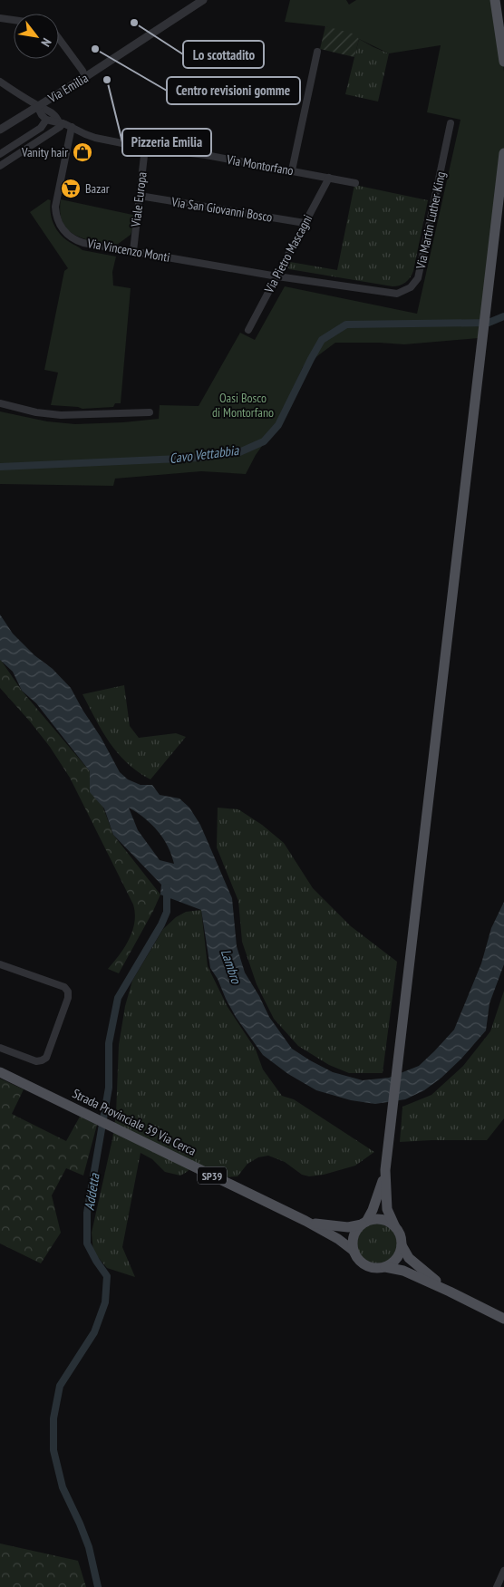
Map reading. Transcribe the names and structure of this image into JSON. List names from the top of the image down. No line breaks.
{"streets":{"main road":["Strada Provinciale 39 Via Cerca","SP39"],"street":["Via Emilia","Via Montorfano","Viale Europa","Via San Giovanni Bosco","Via Martin Luther King","Via Vincenzo Monti","Via Pietro Mascagni"]},"crossings":[["Via Montorfano","Viale Europa"],["Via Montorfano","Via Vincenzo Monti"],["Via Montorfano","Via Pietro Mascagni"],["Viale Europa","Via San Giovanni Bosco"],["Viale Europa","Via Vincenzo Monti"],["Via San Giovanni Bosco","Via Pietro Mascagni"],["Via Martin Luther King","Via Vincenzo Monti"],["Via Martin Luther King","Via Pietro Mascagni"],["Via Vincenzo Monti","Via Pietro Mascagni"]],"water":["Cavo Vettabbia","Lambro","Addetta"],"parks":["Oasi Bosco di Montorfano"],"places":{"other":["Lo scottadito","Centro revisioni gomme","Pizzeria Emilia"],"shop":["Vanity hair"],"supermarket":["Bazar"]},"north":"bottom right"}
